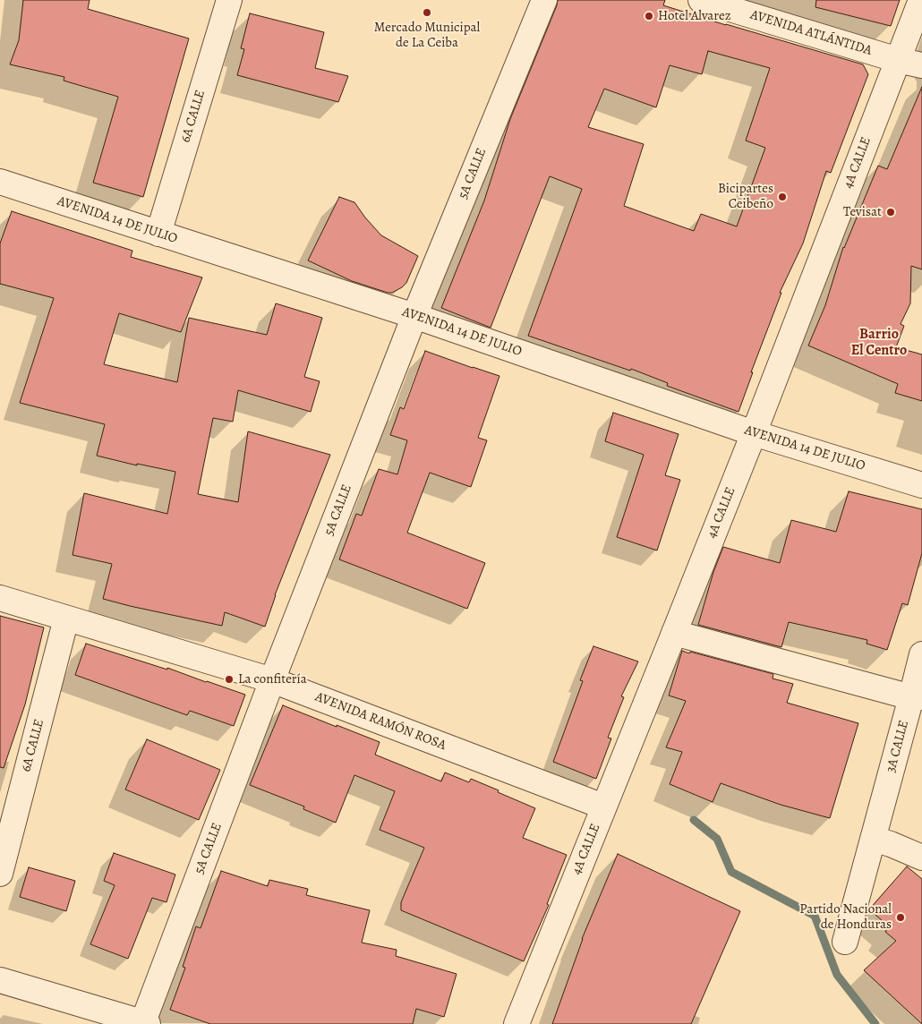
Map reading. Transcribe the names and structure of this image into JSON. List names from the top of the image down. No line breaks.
{"streets":{"street":["AVENIDA ATLÁNTIDA","6A CALLE","4A CALLE","5A CALLE","AVENIDA 14 DE JULIO","AVENIDA RAMÓN ROSA","3A CALLE"]},"crossings":[["AVENIDA ATLÁNTIDA","4A CALLE"],["6A CALLE","AVENIDA 14 DE JULIO"],["6A CALLE","AVENIDA RAMÓN ROSA"],["4A CALLE","AVENIDA 14 DE JULIO"],["4A CALLE","AVENIDA RAMÓN ROSA"],["5A CALLE","AVENIDA 14 DE JULIO"],["5A CALLE","AVENIDA RAMÓN ROSA"]],"districts":["Barrio El Centro"],"places":["Mercado Municipal de La Ceiba","Hotel Alvarez","Bicipartes Ceibeño","Tevisat","La confitería","Partido Nacional de Honduras"]}
